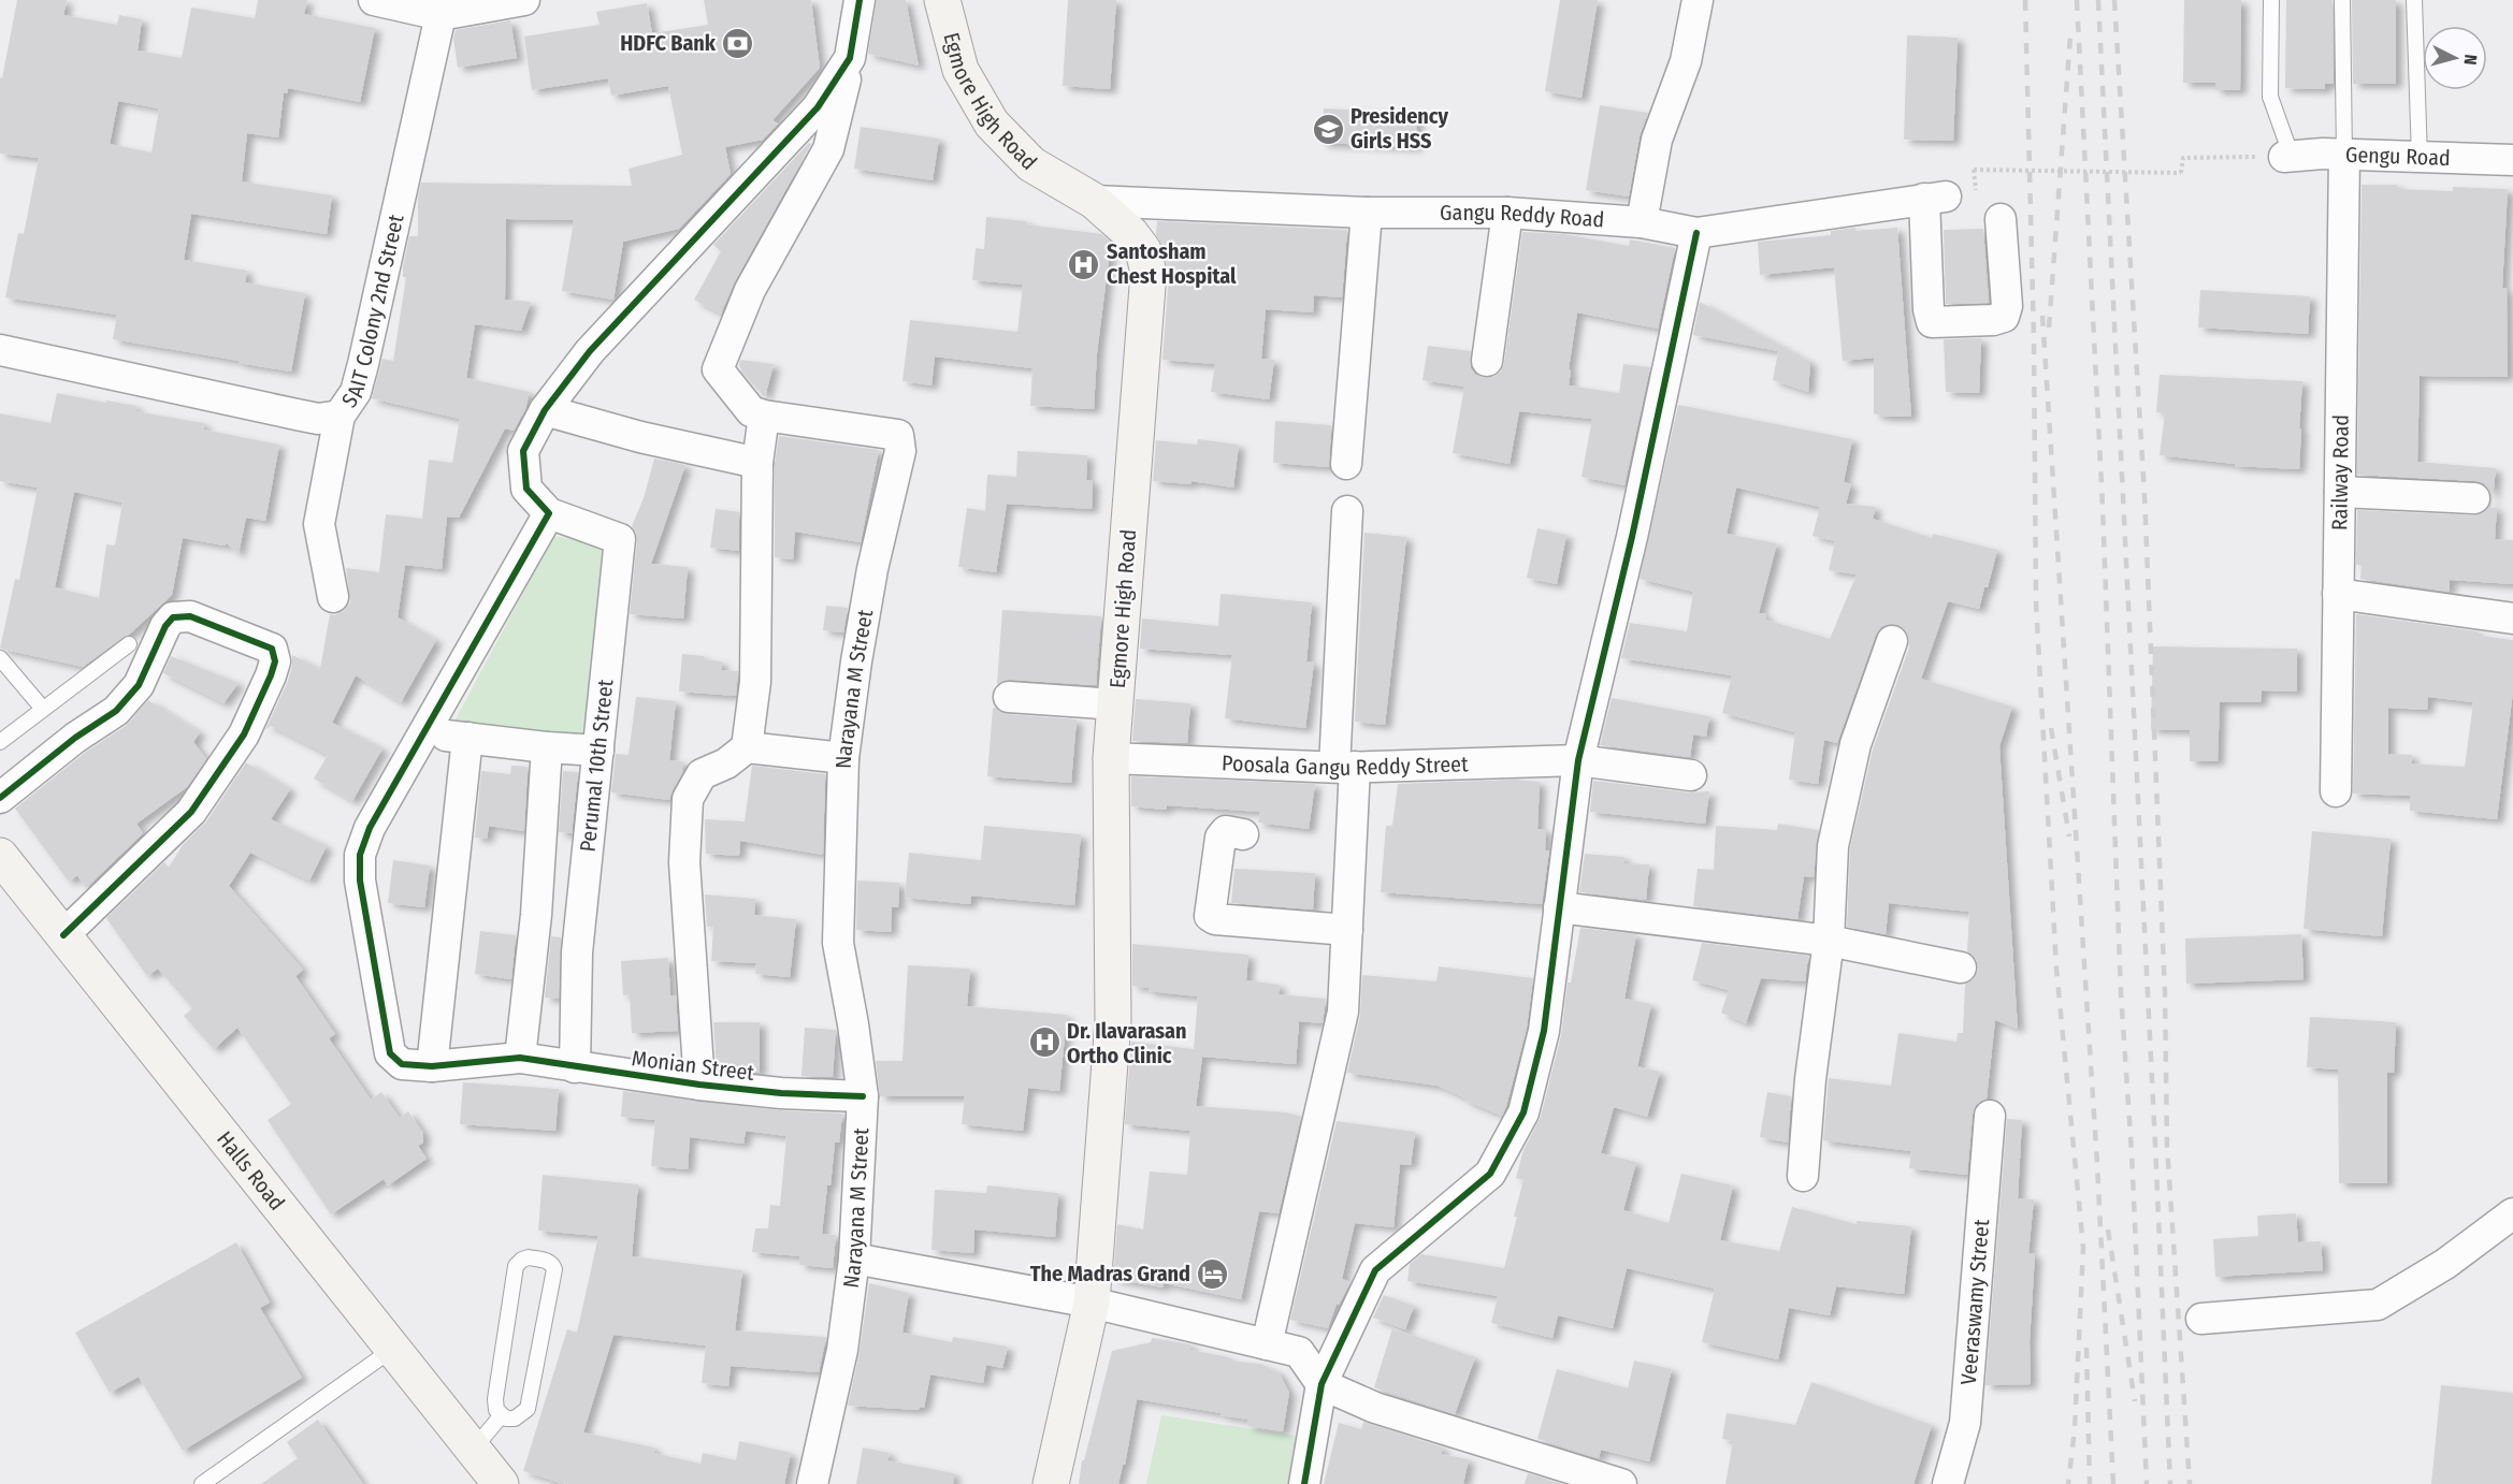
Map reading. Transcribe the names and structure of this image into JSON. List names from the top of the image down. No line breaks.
{"streets":{"main road":["Egmore High Road","Halls Road"],"street":["Gengu Road","Gangu Reddy Road","SAIT Colony 2nd Street","Railway Road","Narayana M Street","Poosala Gangu Reddy Street","Perumal 10th Street","Monian Street","Veeraswamy Street"]},"crossings":[["Egmore High Road","Gangu Reddy Road"],["Egmore High Road","Poosala Gangu Reddy Street"],["Gengu Road","Railway Road"],["Narayana M Street","Monian Street"],["Perumal 10th Street","Monian Street"]],"places":{"bank":["HDFC Bank"],"school or university":["Presidency Girls HSS"],"hospital":["Santosham Chest Hospital","Dr. Ilavarasan Ortho Clinic"],"hotel":["The Madras Grand"]},"north":"right"}
